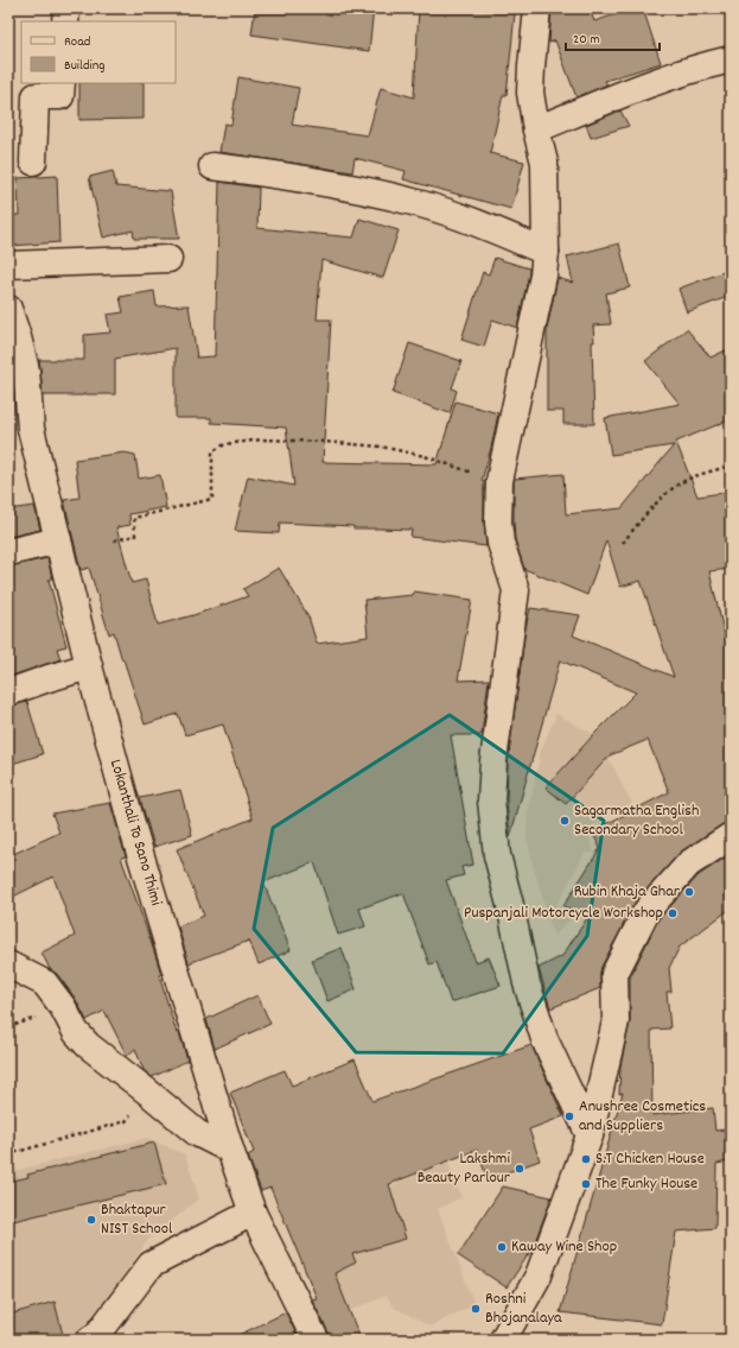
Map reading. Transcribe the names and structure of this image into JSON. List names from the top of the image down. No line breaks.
{"streets":{"street":["Lokanthali To Sano Thimi"]},"places":["Sagarmatha English Secondary School","Rubin Khaja Ghar","Puspanjali Motorcycle Workshop","Anushree Cosmetics and Suppliers","S.T Chicken House","Lakshmi Beauty Parlour","The Funky House","Bhaktapur NIST School","Kaway Wine Shop","Roshni Bhojanalaya"],"legend":["Road","Building"],"scale_bar":"20 m"}
